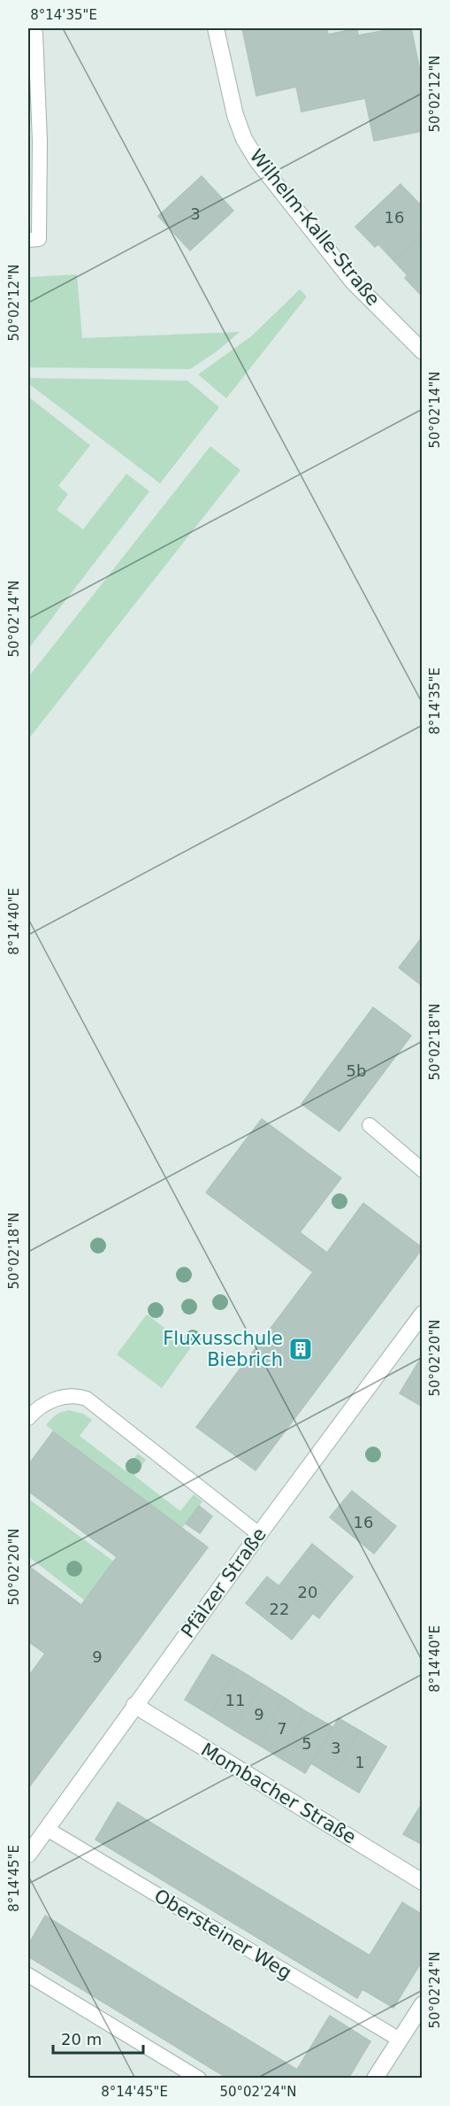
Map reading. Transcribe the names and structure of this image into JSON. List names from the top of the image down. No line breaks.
{"streets":{"street":["Wilhelm-Kalle-Straße","Pfälzer Straße","Mombacher Straße"],"lane":["Obersteiner Weg"]},"crossings":[["Pfälzer Straße","Mombacher Straße"],["Pfälzer Straße","Obersteiner Weg"]],"places":{"building":["Fluxusschule Biebrich"]},"house_numbers":["3","16","5b","16","20","22","9","11","9","7","5","3","1"],"scale_bar":"20 m","coordinates":["8°14'35\"E","50°02'12\"N","50°02'14\"N","8°14'40\"E","50°02'18\"N","50°02'20\"N","8°14'45\"E","50°02'24\"N"]}
